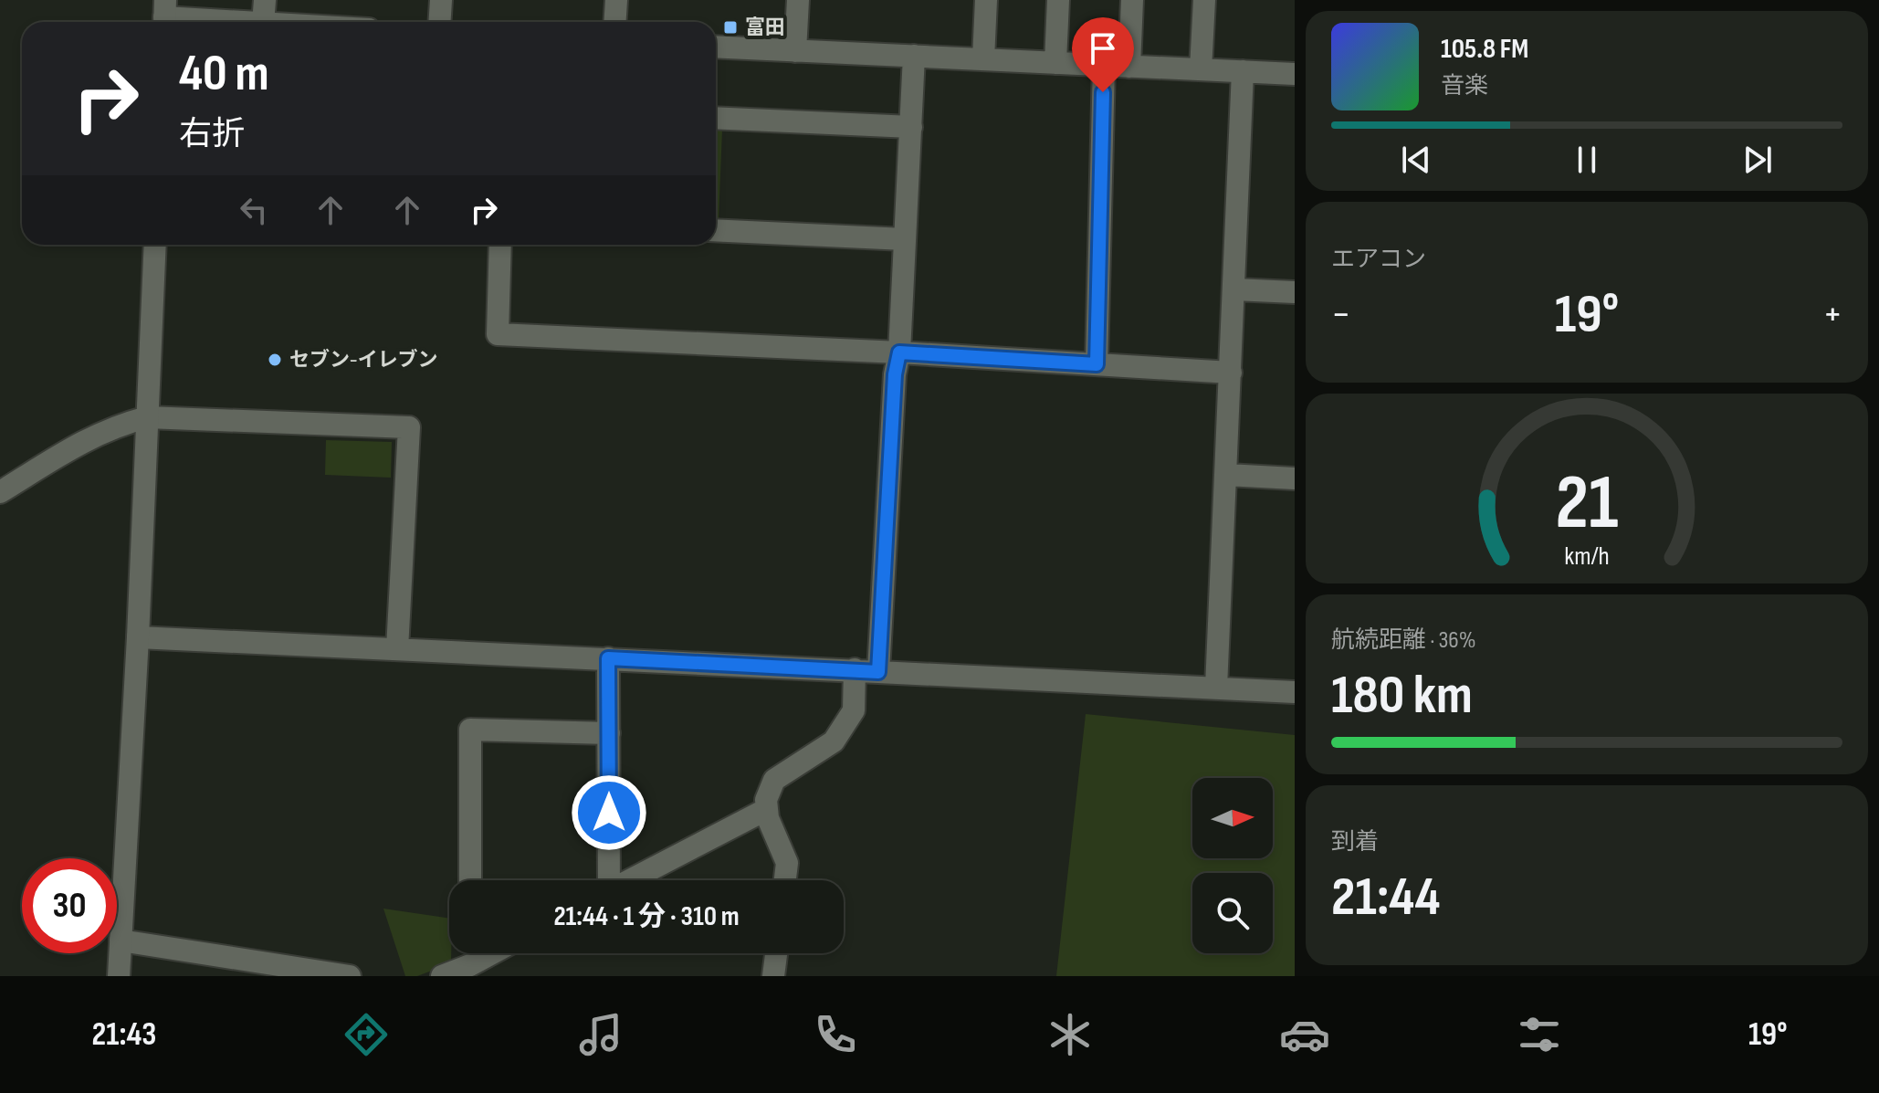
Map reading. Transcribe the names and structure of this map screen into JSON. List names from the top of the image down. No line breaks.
{"places":{"transit":["富田"],"other":["セブン-イレブン"]},"north":"right","page":{"turn":["40 m","右折"],"song":["105.8 FM","音楽"],"tile":["エアコン",["航続距離 · 36%","180 km"],["到着","21:44"]],"heat":["−","19°","+"],"limit":"30","trip":"21:44 · 1 分 · 310 m","tabs":["21:43","19°"],"gauge":["21","km/h"]}}
